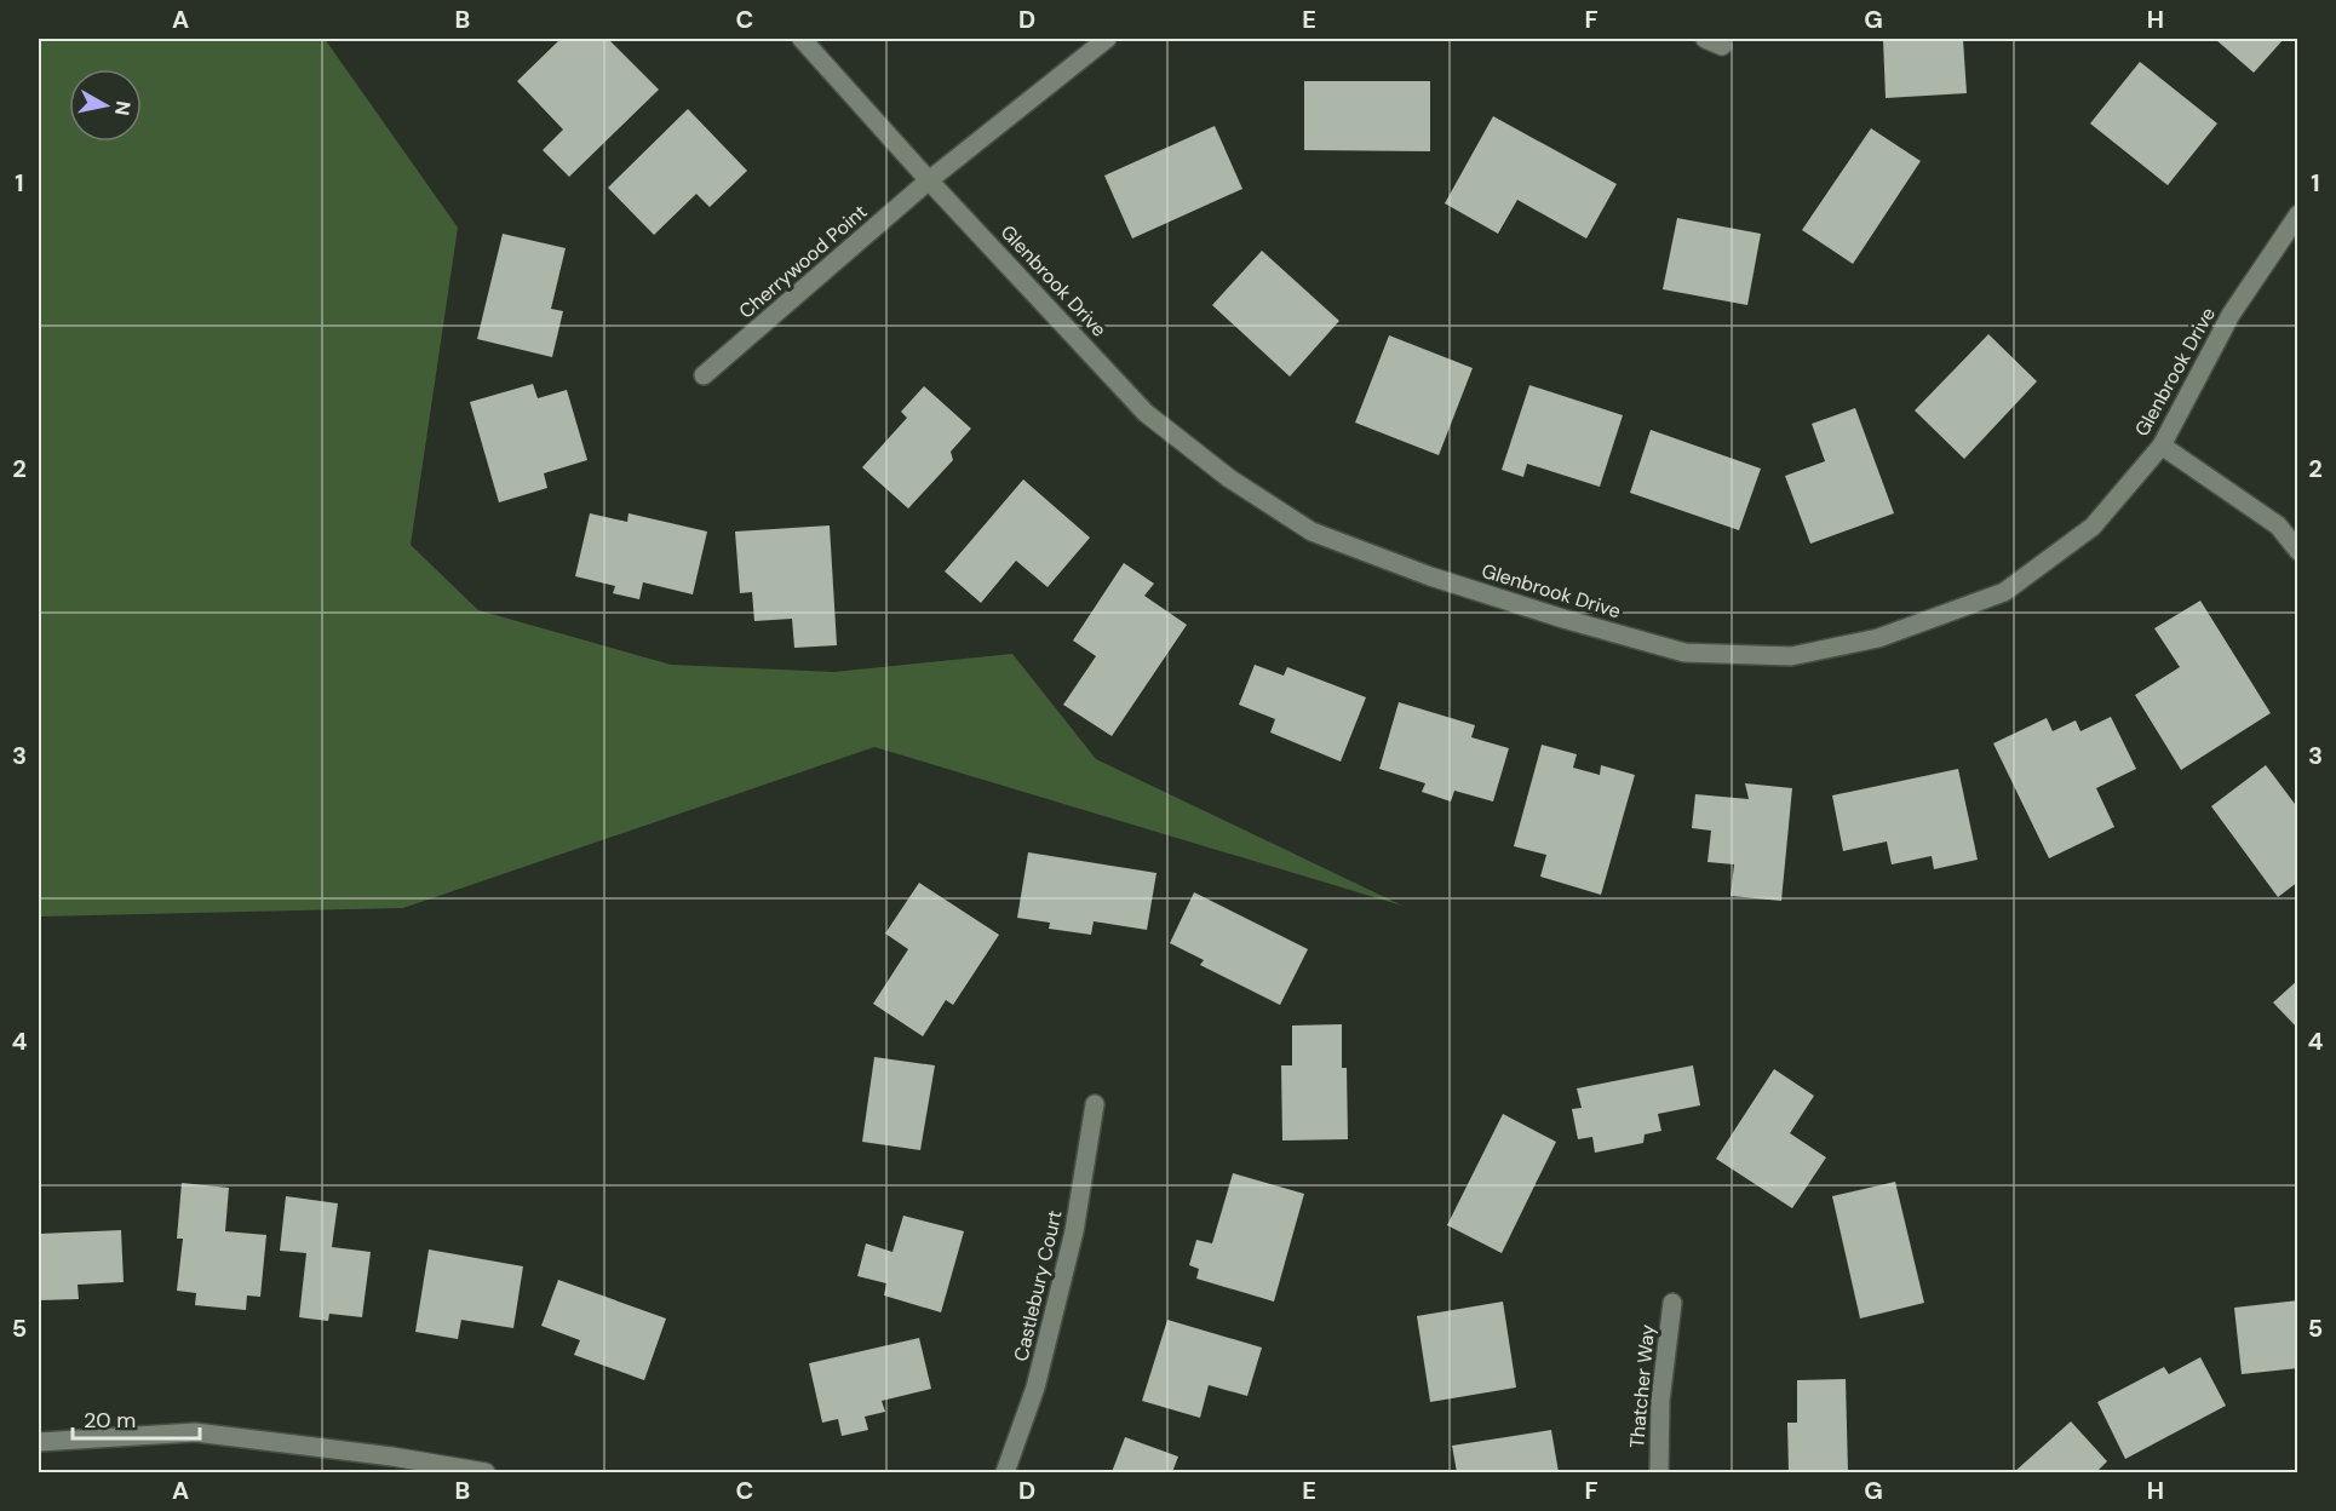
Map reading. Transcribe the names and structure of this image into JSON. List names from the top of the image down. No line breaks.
{"streets":{"street":["Cherrywood Point","Glenbrook Drive","Castlebury Court","Thatcher Way"]},"crossings":[["Cherrywood Point","Glenbrook Drive"]],"scale_bar":"20 m","north":"right","grid":{"columns":["A","B","C","D","E","F","G","H"],"rows":["1","2","3","4","5"]}}
